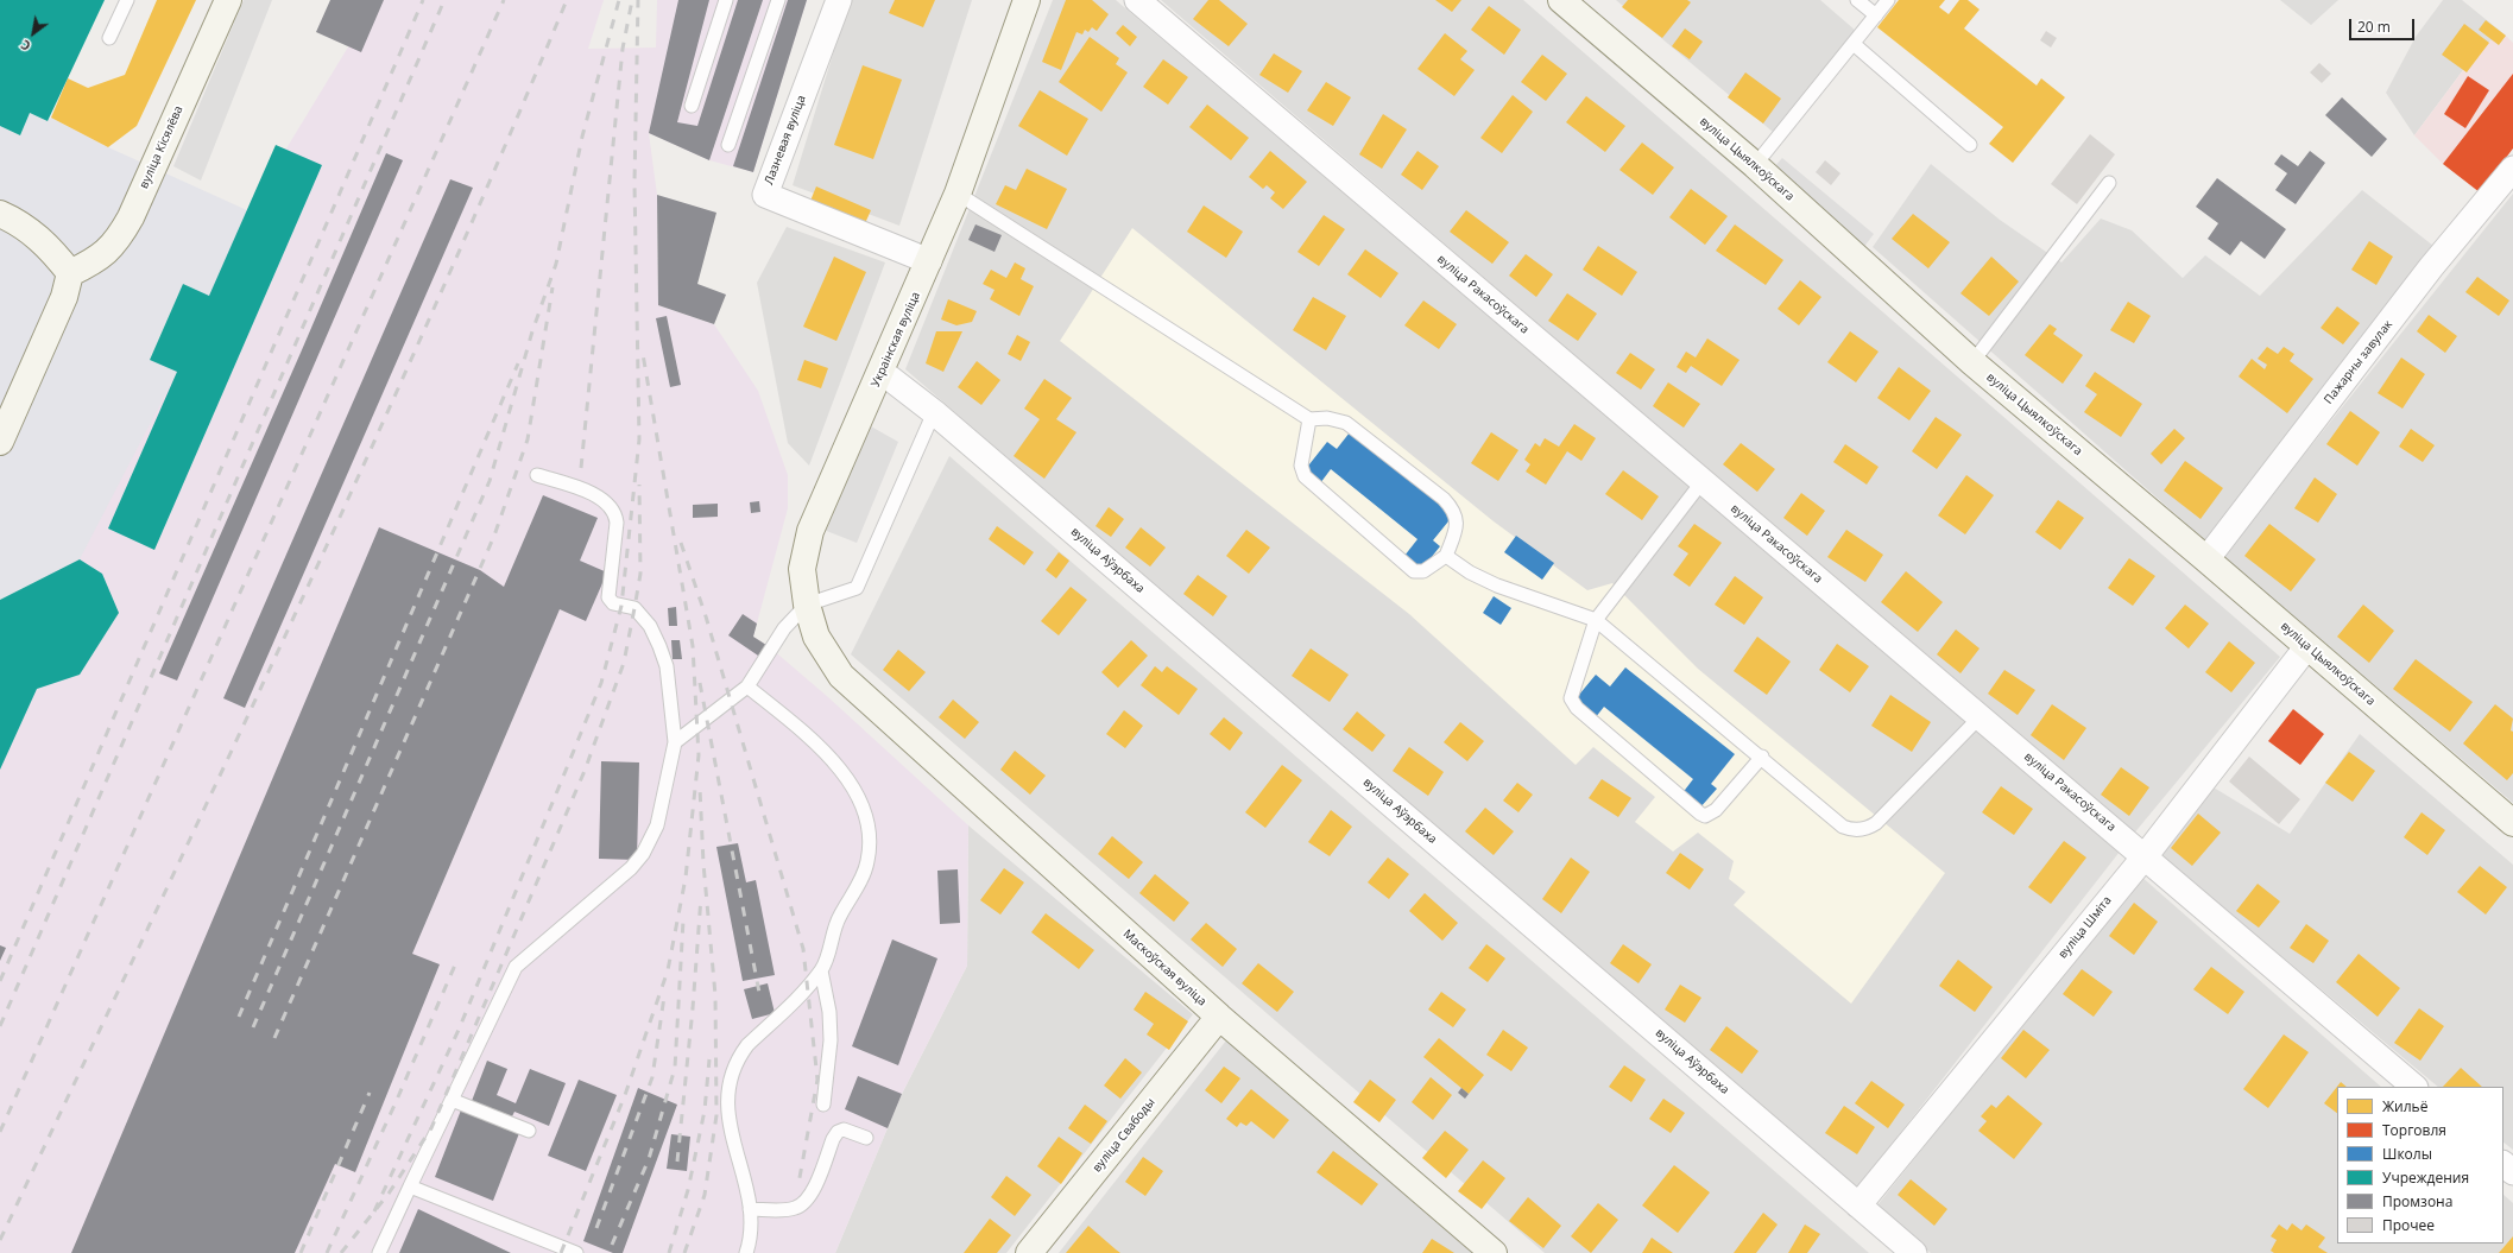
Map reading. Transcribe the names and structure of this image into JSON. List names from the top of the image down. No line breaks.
{"streets":{"street":["Лазневая вуліца","вуліца Кісялёва","вуліца Цыялкоўскага","вуліца Ракасоўскага","Украінская вуліца","Пажарны завулак","вуліца Аўэрбаха","вуліца Шміта","Маскоўская вуліца","вуліца Свабоды"]},"crossings":[["Лазневая вуліца","Украінская вуліца"],["вуліца Цыялкоўскага","Пажарны завулак"],["вуліца Цыялкоўскага","вуліца Шміта"],["вуліца Ракасоўскага","вуліца Шміта"],["Украінская вуліца","вуліца Аўэрбаха"],["Украінская вуліца","Маскоўская вуліца"],["вуліца Аўэрбаха","вуліца Шміта"],["Маскоўская вуліца","вуліца Свабоды"]],"legend":["Жильё","Торговля","Школы","Учреждения","Промзона","Прочее"],"scale_bar":"20 m","north":"bottom left"}
